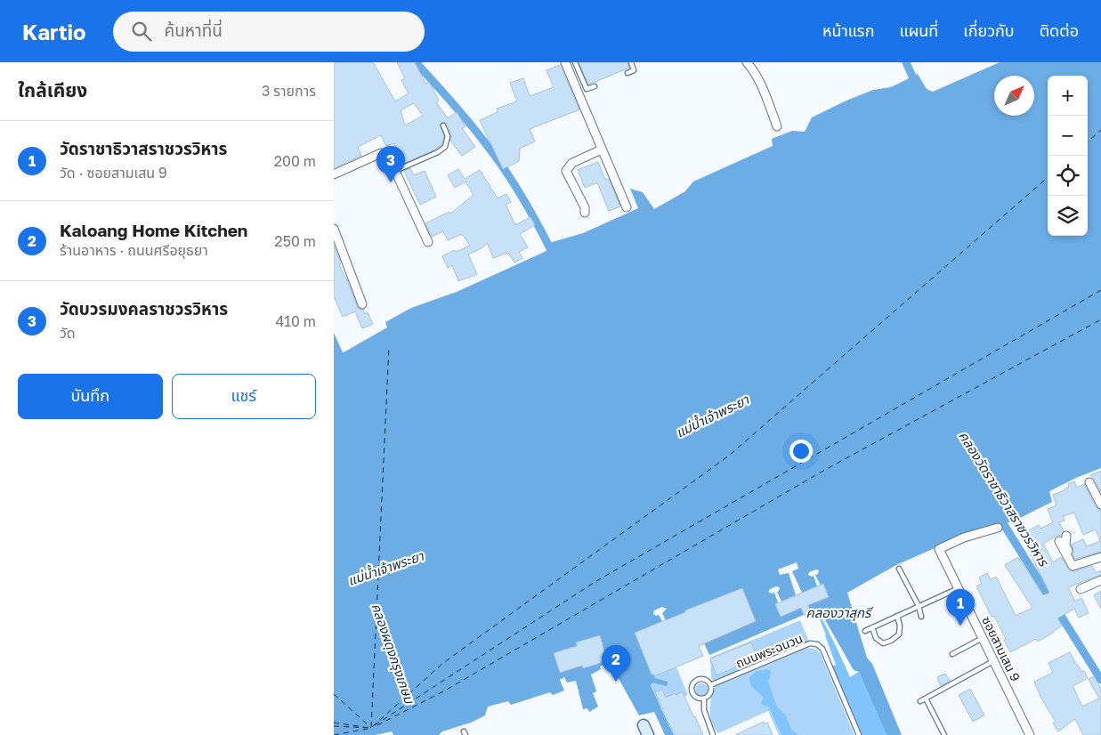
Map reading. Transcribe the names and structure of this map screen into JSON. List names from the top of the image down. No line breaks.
{"streets":{"street":["ซอยสามเสน 9"],"lane":["ถนนพระฉนวน"]},"water":["แม่น้ำเจ้าพระยา","คลองวัดราชาธิวาสราชวรวิหาร","คลองวาสุกรี","คลองผดุงกรุงเกษม"],"north":"top right","page":{"header":"Kartio","search":"ค้นหาที่นี่","nav":["หน้าแรก","แผนที่","เกี่ยวกับ","ติดต่อ"],"heading":["ใกล้เคียง","3 รายการ"],"map_buttons":["+","−"],"list":[{"mark":"1","name":"วัดราชาธิวาสราชวรวิหาร","note":"วัด · ซอยสามเสน 9","value":"200 m"},{"mark":"2","name":"Kaloang Home Kitchen","note":"ร้านอาหาร · ถนนศรีอยุธยา","value":"250 m"},{"mark":"3","name":"วัดบวรมงคลราชวรวิหาร","note":"วัด","value":"410 m"}],"pins":["3","1","2"],"buttons":["บันทึก","แชร์"]}}
